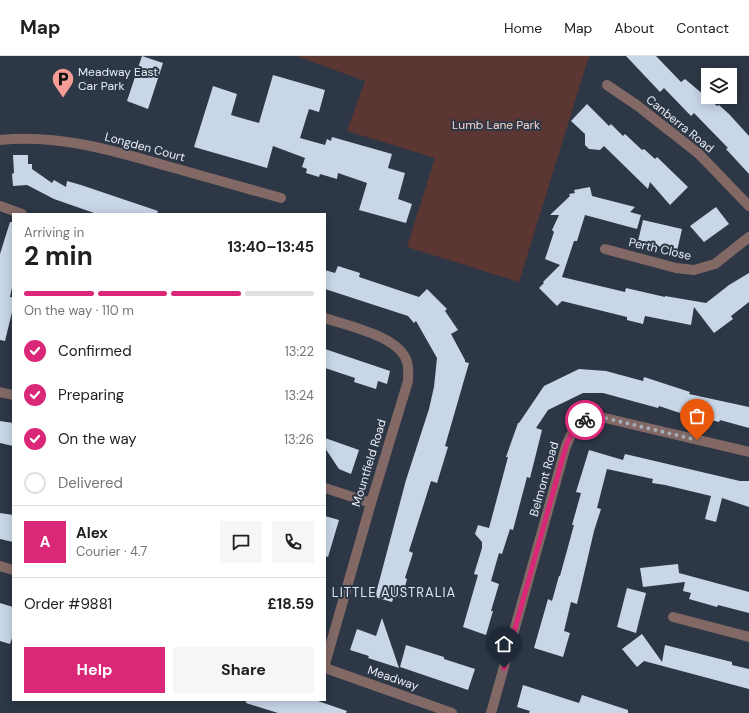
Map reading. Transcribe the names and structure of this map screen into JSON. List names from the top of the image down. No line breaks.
{"streets":{"street":["Canberra Road","Longden Court","Perth Close","Mountfield Road","Belmont Road","Meadway"]},"districts":["LITTLE AUSTRALIA"],"parks":["Lumb Lane Park"],"places":{"parking":["Meadway East Car Park"]},"page":{"header":"Map","nav":["Home","Map","About","Contact"],"heading":["2 min","Arriving in","13:40–13:45"],"panel":["Alex","Courier · 4.7","Order #9881","£18.59"],"bar":"On the way · 110 m","list":[["Confirmed","13:22"],["Preparing","13:24"],["On the way","13:26"],"Delivered"],"round":"A","buttons":["Help","Share"]}}
